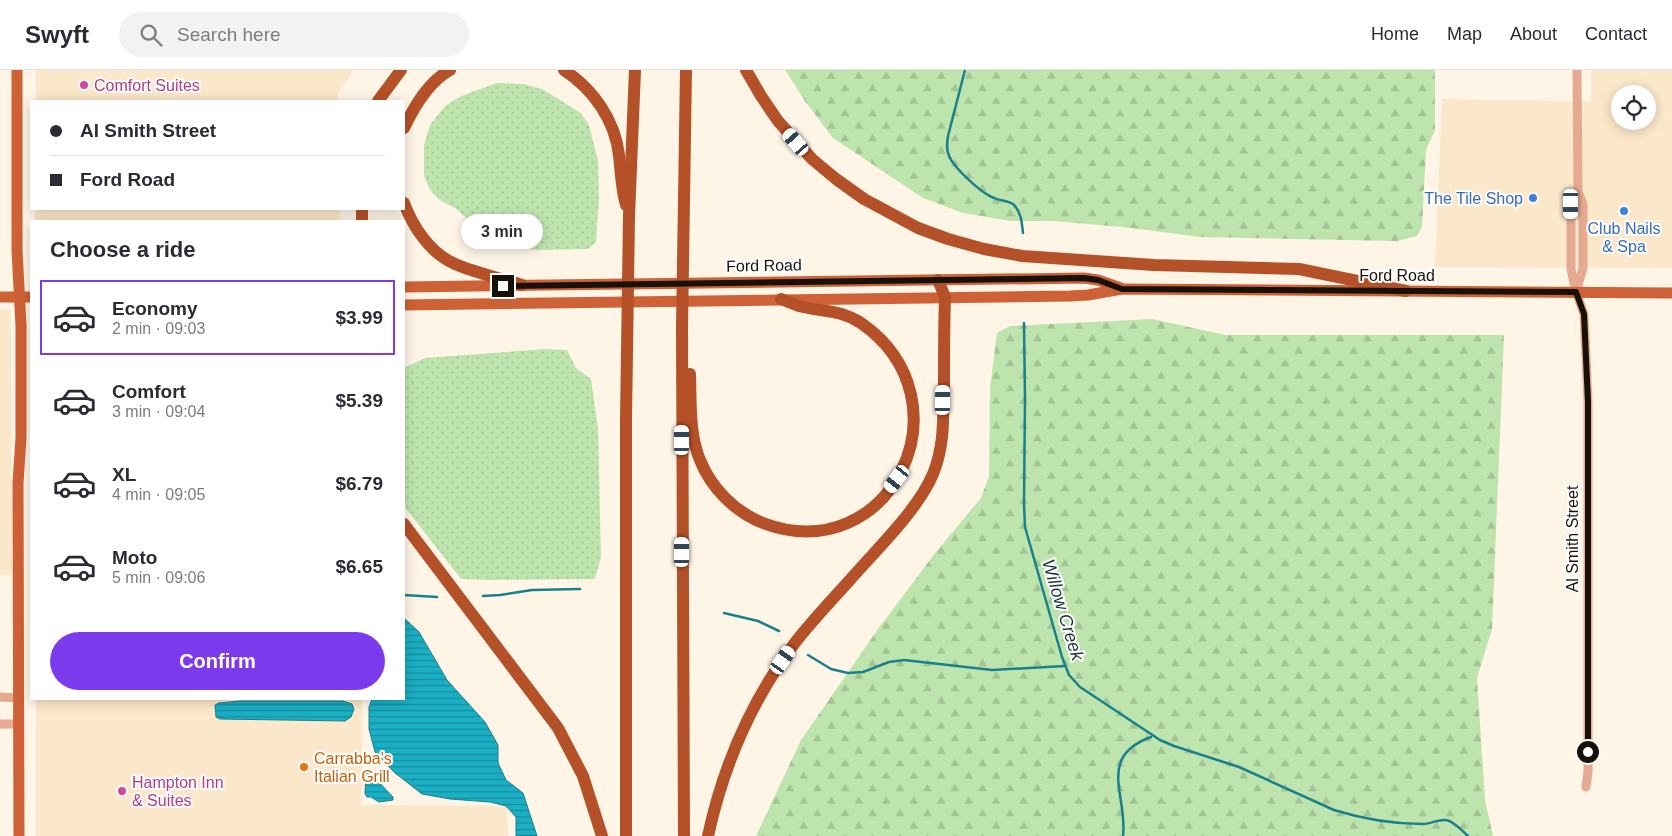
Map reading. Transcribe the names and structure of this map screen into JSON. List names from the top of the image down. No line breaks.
{"streets":{"main road":["Ford Road"],"street":["Al Smith Street"]},"crossings":[["Ford Road","Al Smith Street"]],"water":["Willow Creek"],"places":["Comfort Suites","The Tile Shop","Club Nails & Spa","Carrabba's Italian Grill","Hampton Inn & Suites"],"page":{"header":"Swyft","search":"Search here","nav":["Home","Map","About","Contact"],"banner":["Al Smith Street","Ford Road"],"bubble":"3 min","heading":"Choose a ride","list":[{"name":"Economy","note":"2 min · 09:03","value":"$3.99"},{"name":"Comfort","note":"3 min · 09:04","value":"$5.39"},{"name":"XL","note":"4 min · 09:05","value":"$6.79"},{"name":"Moto","note":"5 min · 09:06","value":"$6.65"}],"buttons":"Confirm"}}
